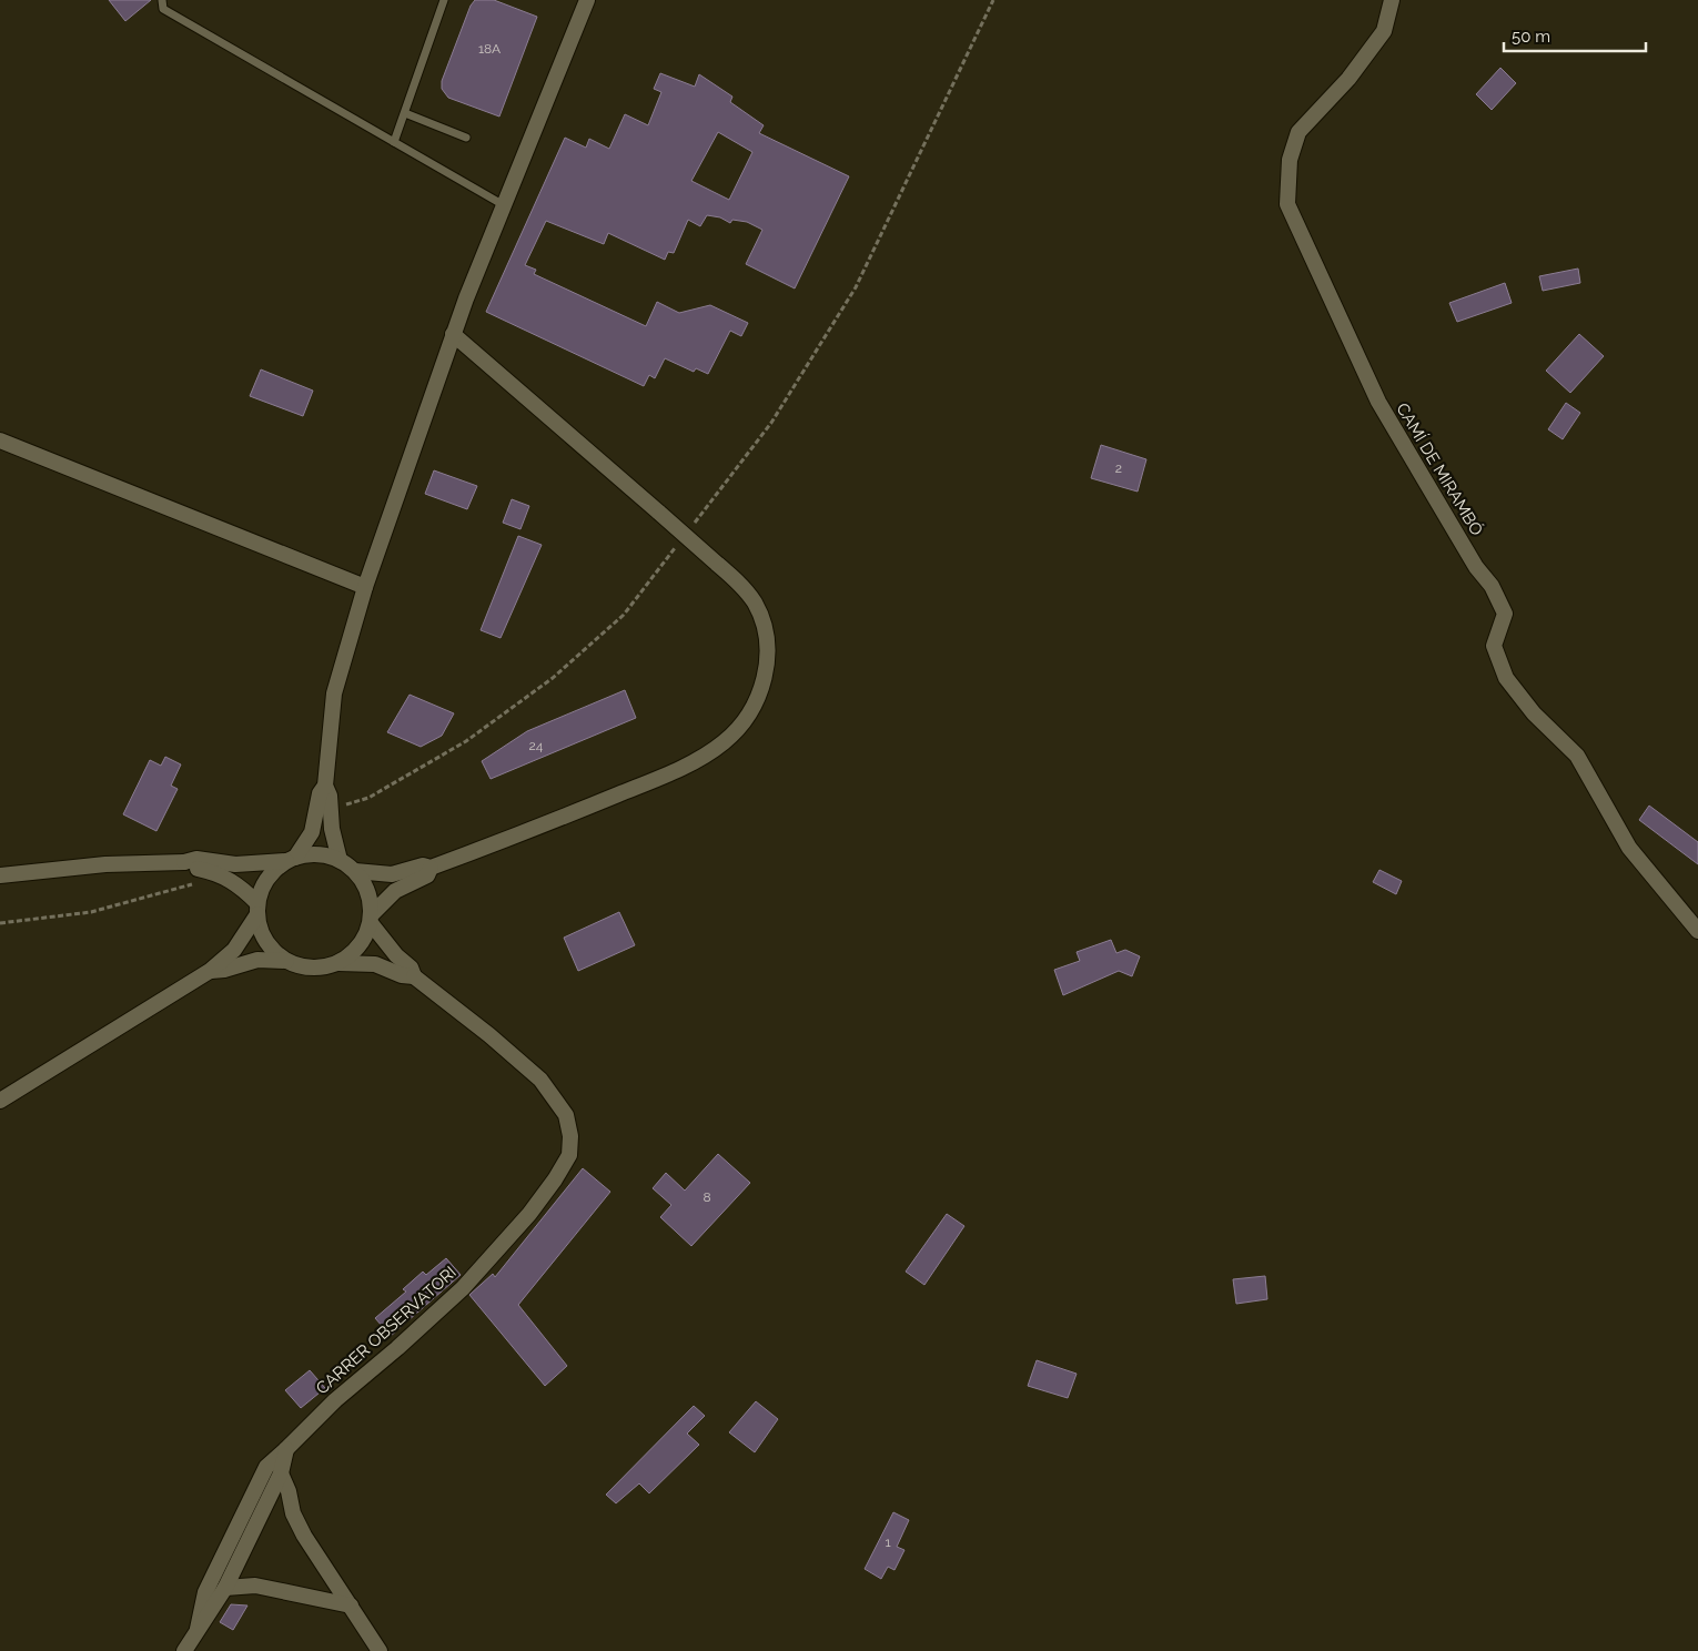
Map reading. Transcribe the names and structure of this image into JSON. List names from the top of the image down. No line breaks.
{"streets":{"street":["CAMÍ DE MIRAMBÓ","CARRER OBSERVATORI"]},"house_numbers":["18A","2","24","8","1"],"scale_bar":"50 m"}
